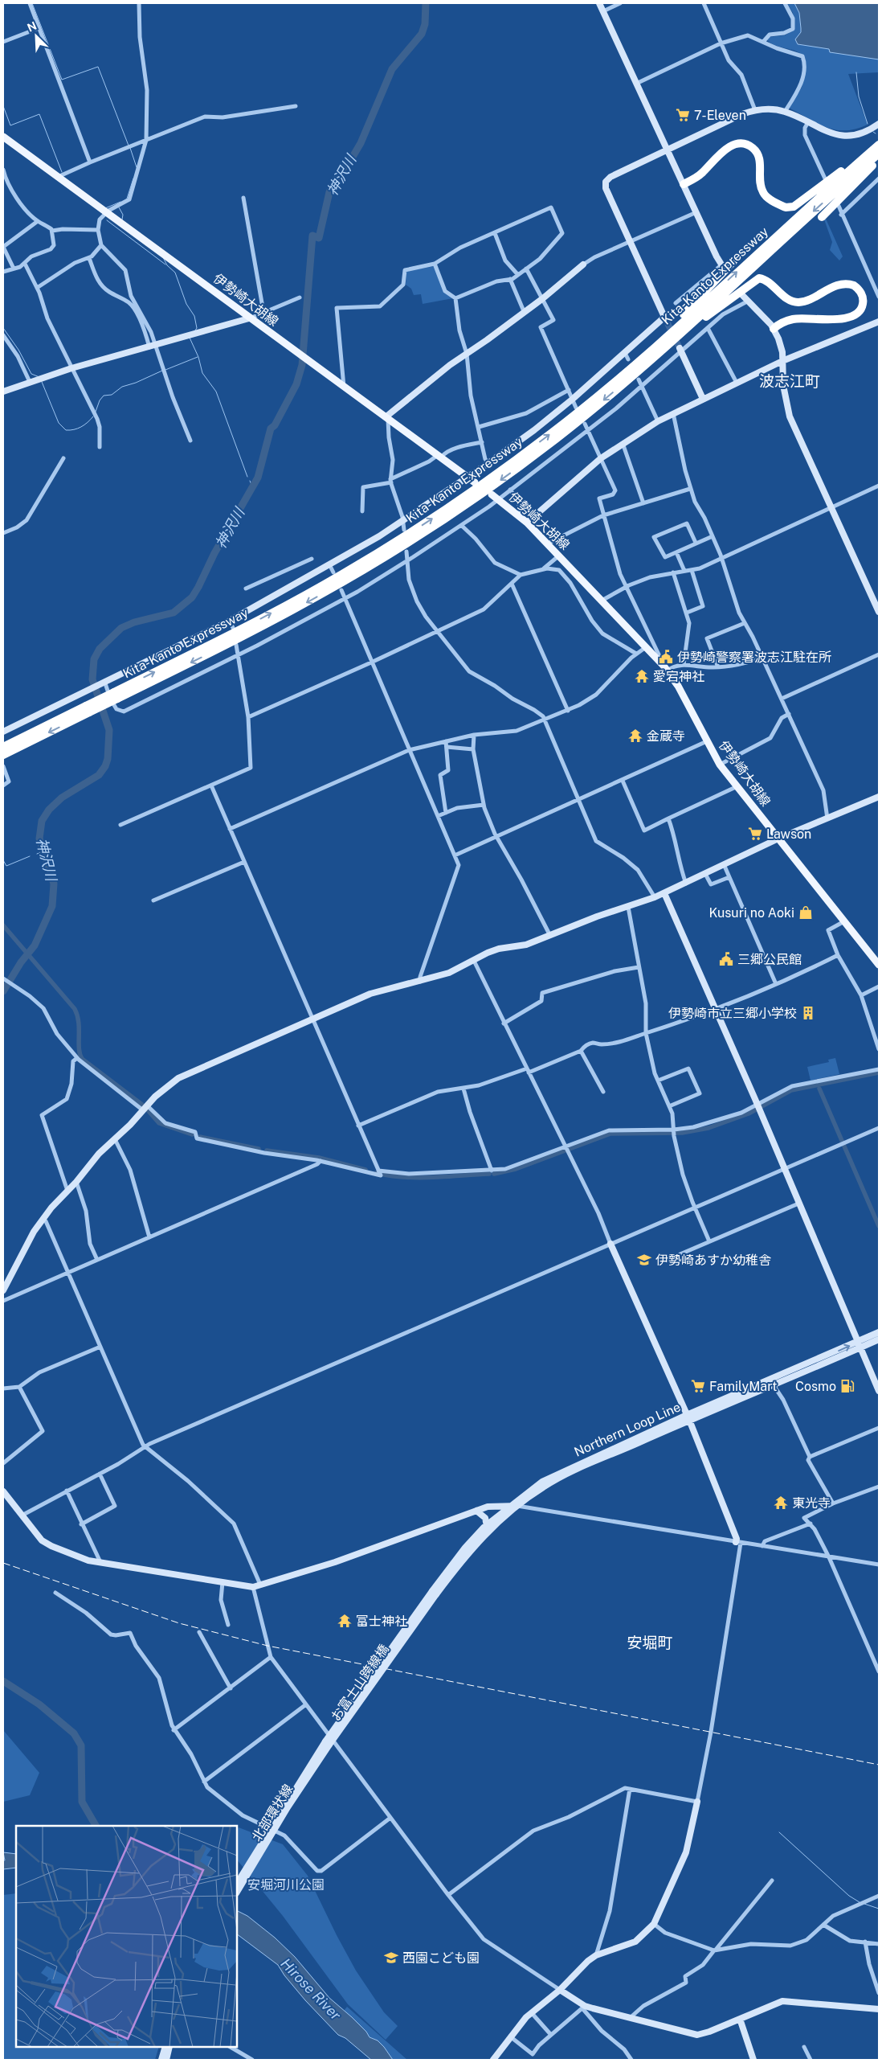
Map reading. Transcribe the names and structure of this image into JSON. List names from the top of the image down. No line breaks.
{"streets":{"highway":["Kita-Kanto Expressway"],"main road":["伊勢崎大胡線"],"street":["Northern Loop Line","お富士山跨線橋","北部環状線"]},"crossings":[["お富士山跨線橋","北部環状線"]],"districts":["波志江町","安堀町"],"water":["神沢川","Hirose River"],"parks":["安堀河川公園"],"places":{"supermarket":["7-Eleven","Lawson","FamilyMart"],"public building":["伊勢崎警察署波志江駐在所","三郷公民館"],"temple":["愛宕神社","金蔵寺","東光寺","富士神社"],"shop":["Kusuri no Aoki"],"building":["伊勢崎市立三郷小学校"],"school or university":["伊勢崎あすか幼稚舎","西園こども園"],"fuel station":["Cosmo"]},"north":"top left"}
